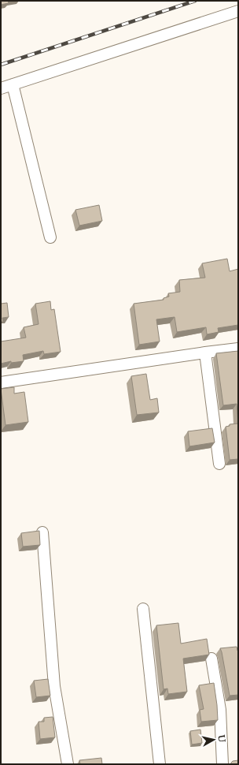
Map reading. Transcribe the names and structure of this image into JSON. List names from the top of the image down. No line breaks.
{"north":"right"}
